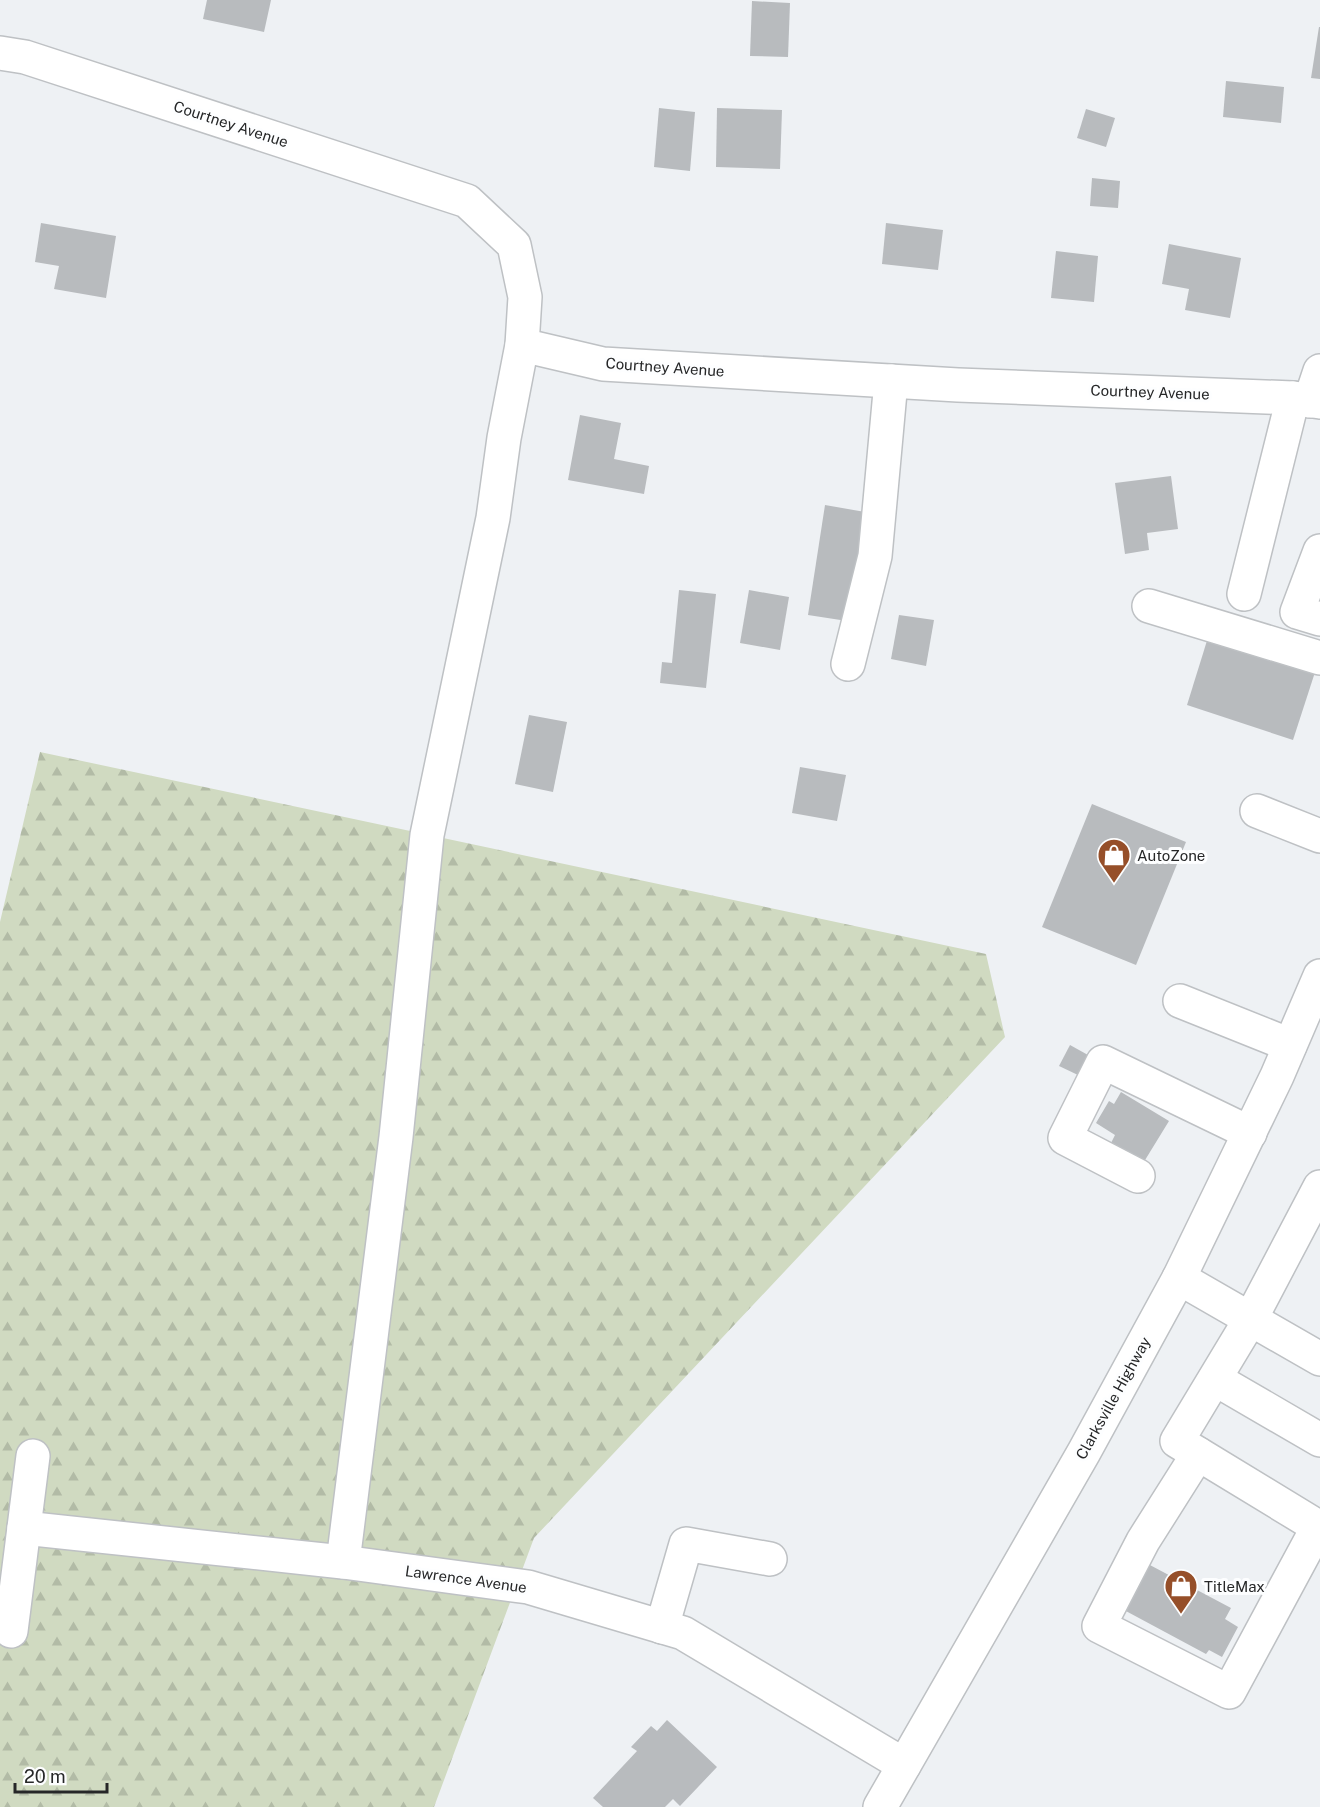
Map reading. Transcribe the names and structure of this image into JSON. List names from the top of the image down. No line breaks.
{"streets":{"street":["Courtney Avenue","Clarksville Highway","Lawrence Avenue"]},"crossings":[["Clarksville Highway","Lawrence Avenue"]],"places":{"shop":["AutoZone","TitleMax"]},"scale_bar":"20 m"}
